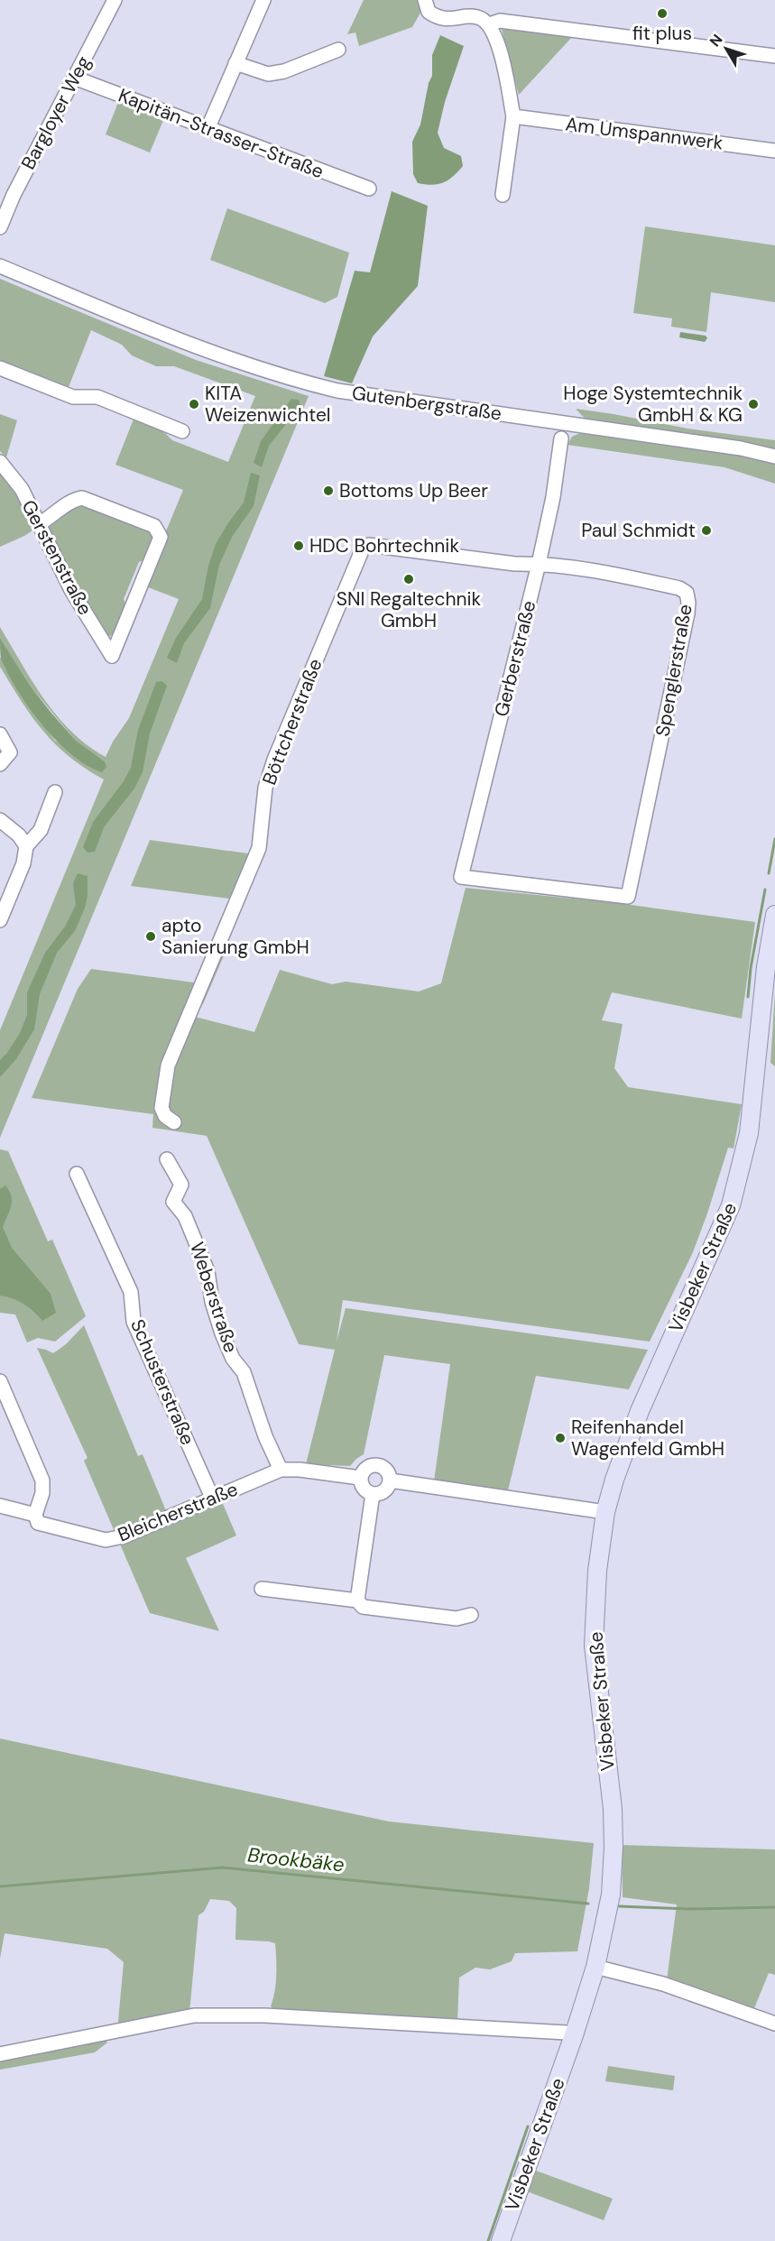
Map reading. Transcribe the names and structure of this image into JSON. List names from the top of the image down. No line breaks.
{"streets":{"main road":["Visbeker Straße"],"street":["Bargloyer Weg","Kapitän-Strasser-Straße","Am Umspannwerk","Gutenbergstraße","Gerstenstraße","Gerberstraße","Spenglerstraße","Böttcherstraße","Weberstraße","Schusterstraße","Bleicherstraße"]},"crossings":[["Bargloyer Weg","Kapitän-Strasser-Straße"],["Gerberstraße","Spenglerstraße"],["Gerberstraße","Böttcherstraße"],["Spenglerstraße","Böttcherstraße"],["Weberstraße","Bleicherstraße"],["Schusterstraße","Bleicherstraße"]],"water":["Brookbäke"],"places":["fit plus","KITA Weizenwichtel","Hoge Systemtechnik GmbH & KG","Bottoms Up Beer","Paul Schmidt","HDC Bohrtechnik","SNI Regaltechnik GmbH","apto Sanierung GmbH","Reifenhandel Wagenfeld GmbH"],"north":"top left"}
